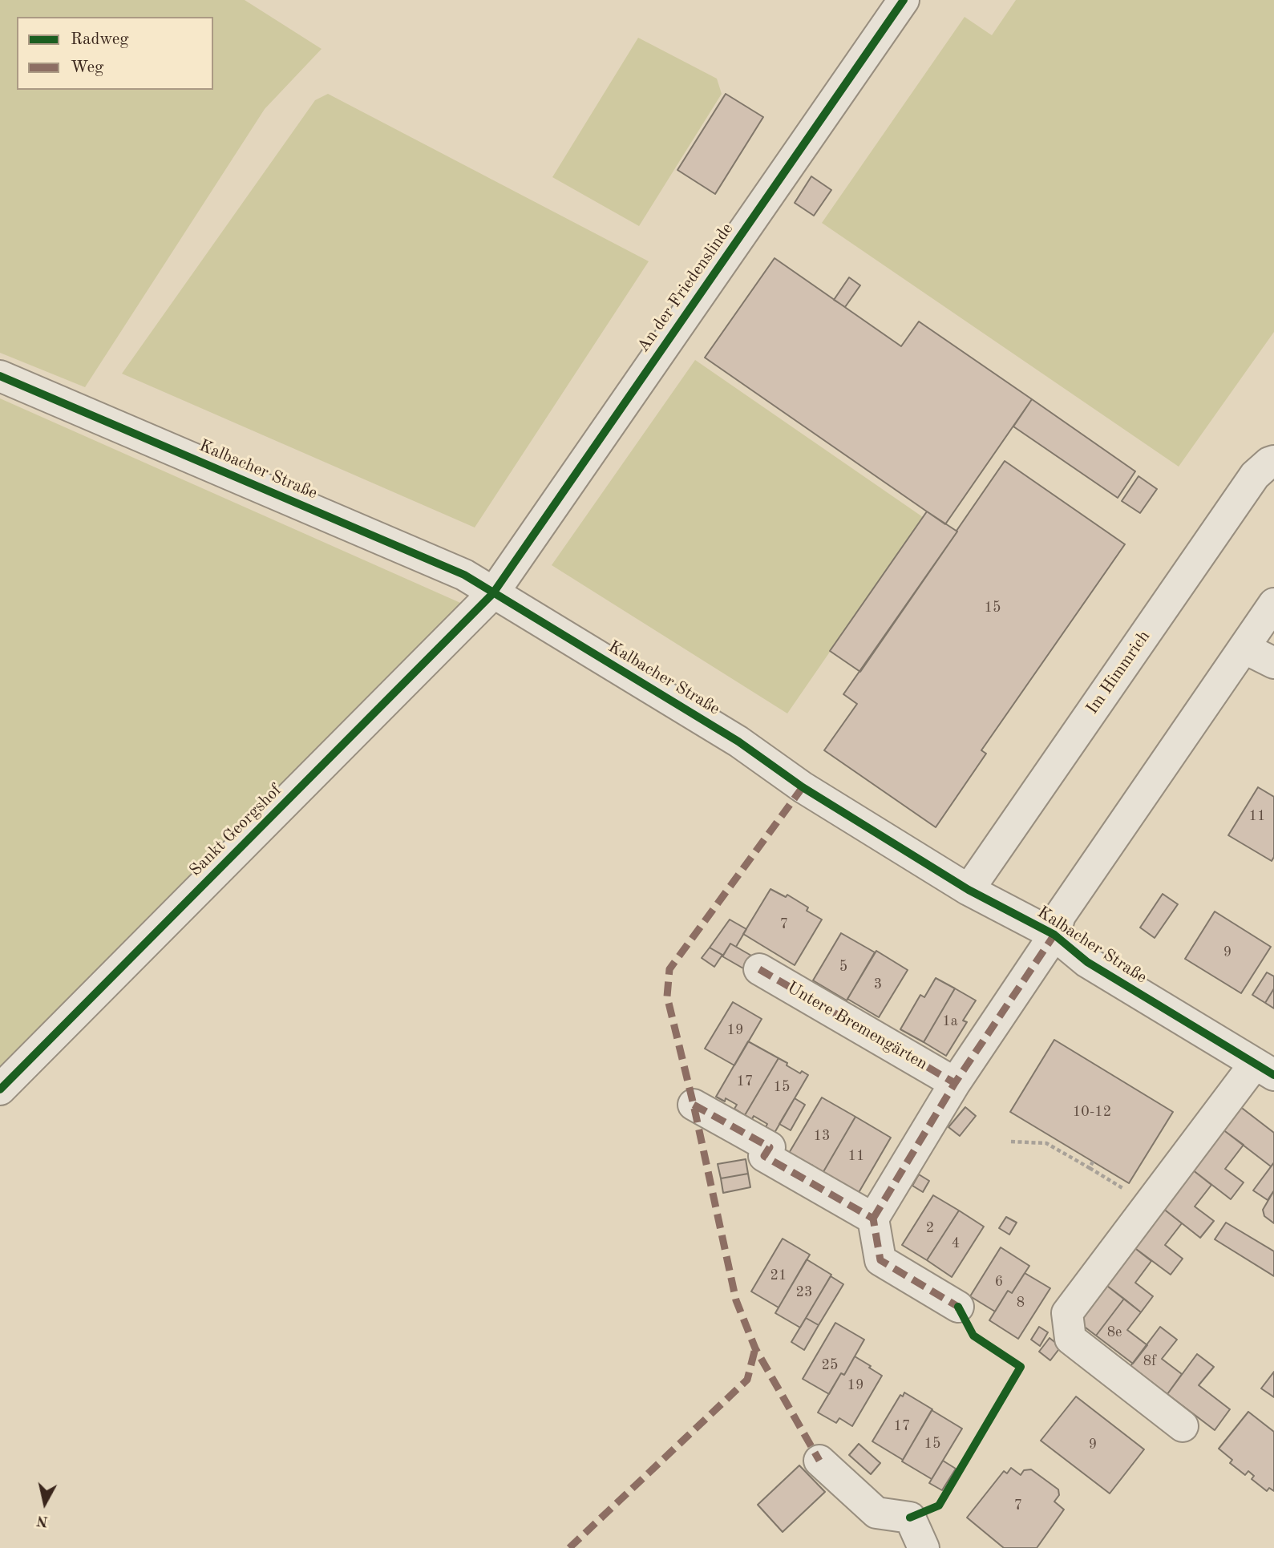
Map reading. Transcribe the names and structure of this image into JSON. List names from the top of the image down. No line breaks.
{"streets":{"street":["An der Friedenslinde","Kalbacher Straße","Im Himmrich","Sankt Georgshof","Untere Bremengärten"]},"crossings":[["An der Friedenslinde","Kalbacher Straße"],["An der Friedenslinde","Sankt Georgshof"],["Kalbacher Straße","Im Himmrich"],["Kalbacher Straße","Sankt Georgshof"]],"house_numbers":["15","11","7","9","5","3","1a","19","17","15","10-12","13","11","2","4","21","6","23","8","8e","8f","25","19","17","15","9","7"],"legend":["Radweg","Weg"],"north":"bottom"}
